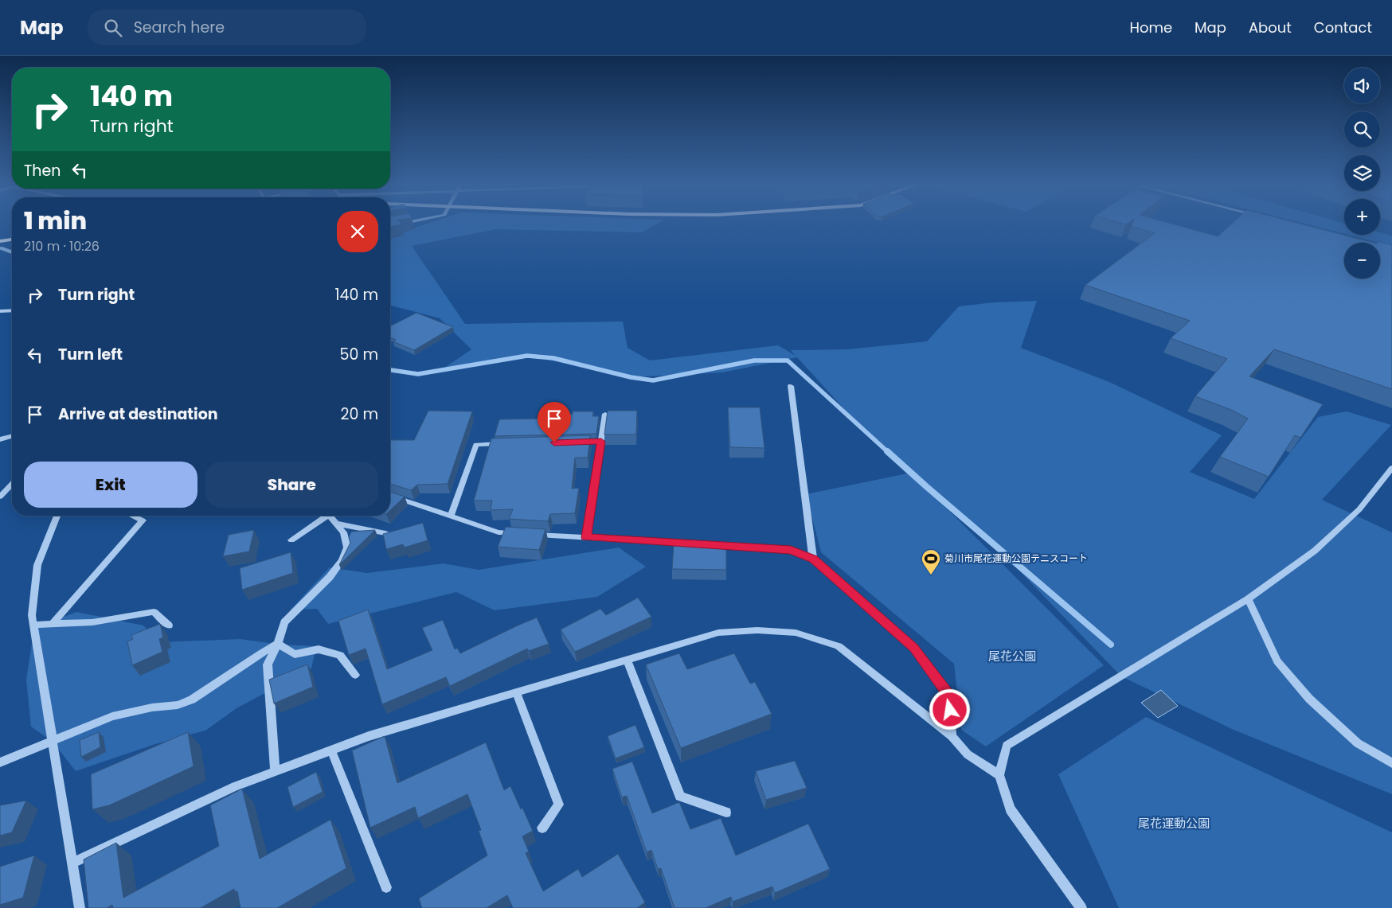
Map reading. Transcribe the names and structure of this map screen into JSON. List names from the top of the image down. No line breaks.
{"parks":["尾花公園","尾花運動公園"],"places":{"sports":["菊川市尾花運動公園テニスコート"]},"page":{"header":"Map","search":"Search here","nav":["Home","Map","About","Contact"],"map_buttons":["+","−"],"turn":["140 m","Turn right"],"then":"Then","heading":["1 min","210 m · 10:26"],"list":[{"name":"Turn right","value":"140 m"},{"name":"Turn left","value":"50 m"},{"name":"Arrive at destination","value":"20 m"}],"buttons":["Exit","Share"]}}
